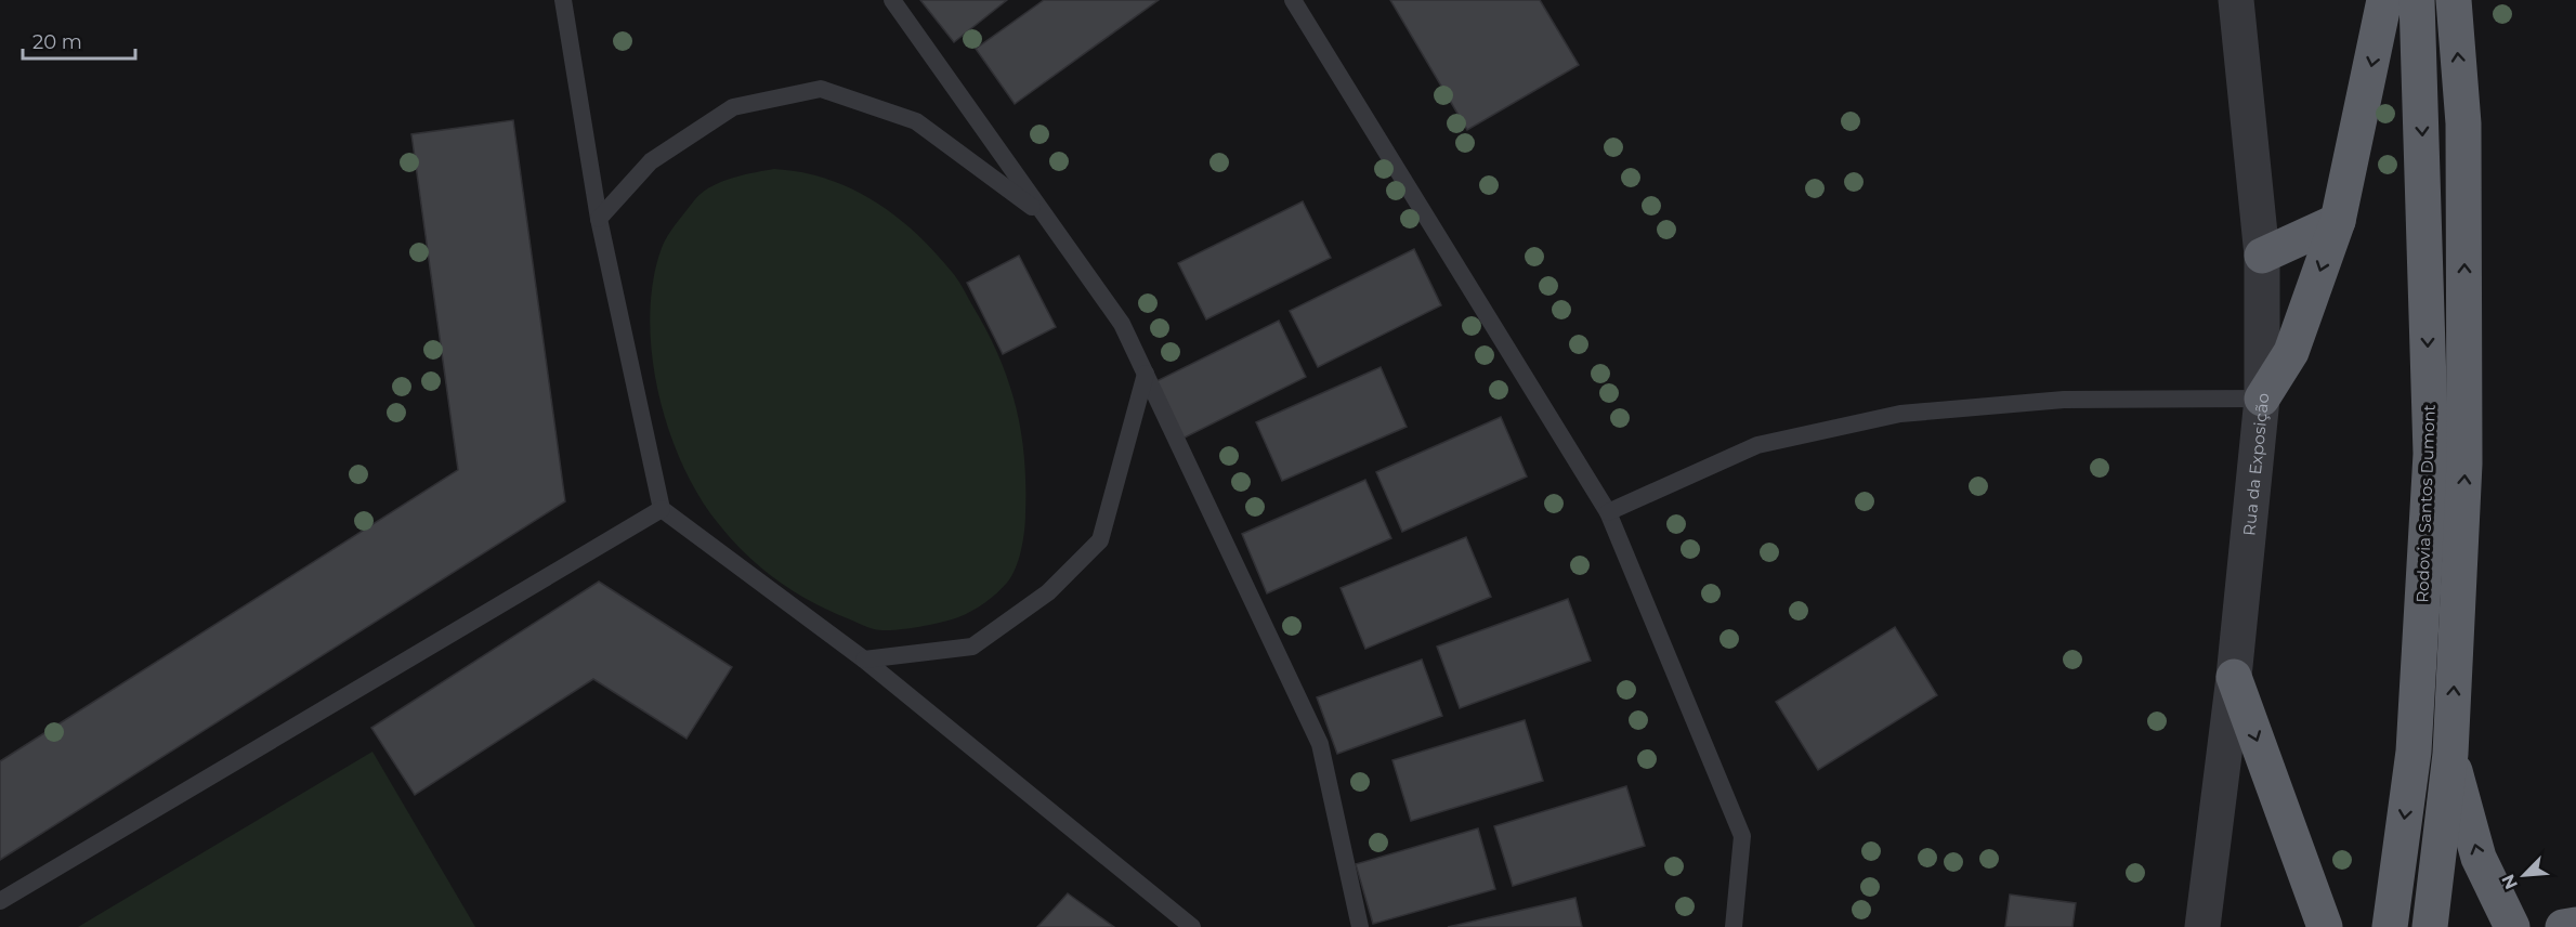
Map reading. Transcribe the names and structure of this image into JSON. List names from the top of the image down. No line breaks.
{"streets":{"highway":["Rodovia Santos Dumont"],"street":["Rua da Exposição"]},"scale_bar":"20 m","north":"bottom left"}
